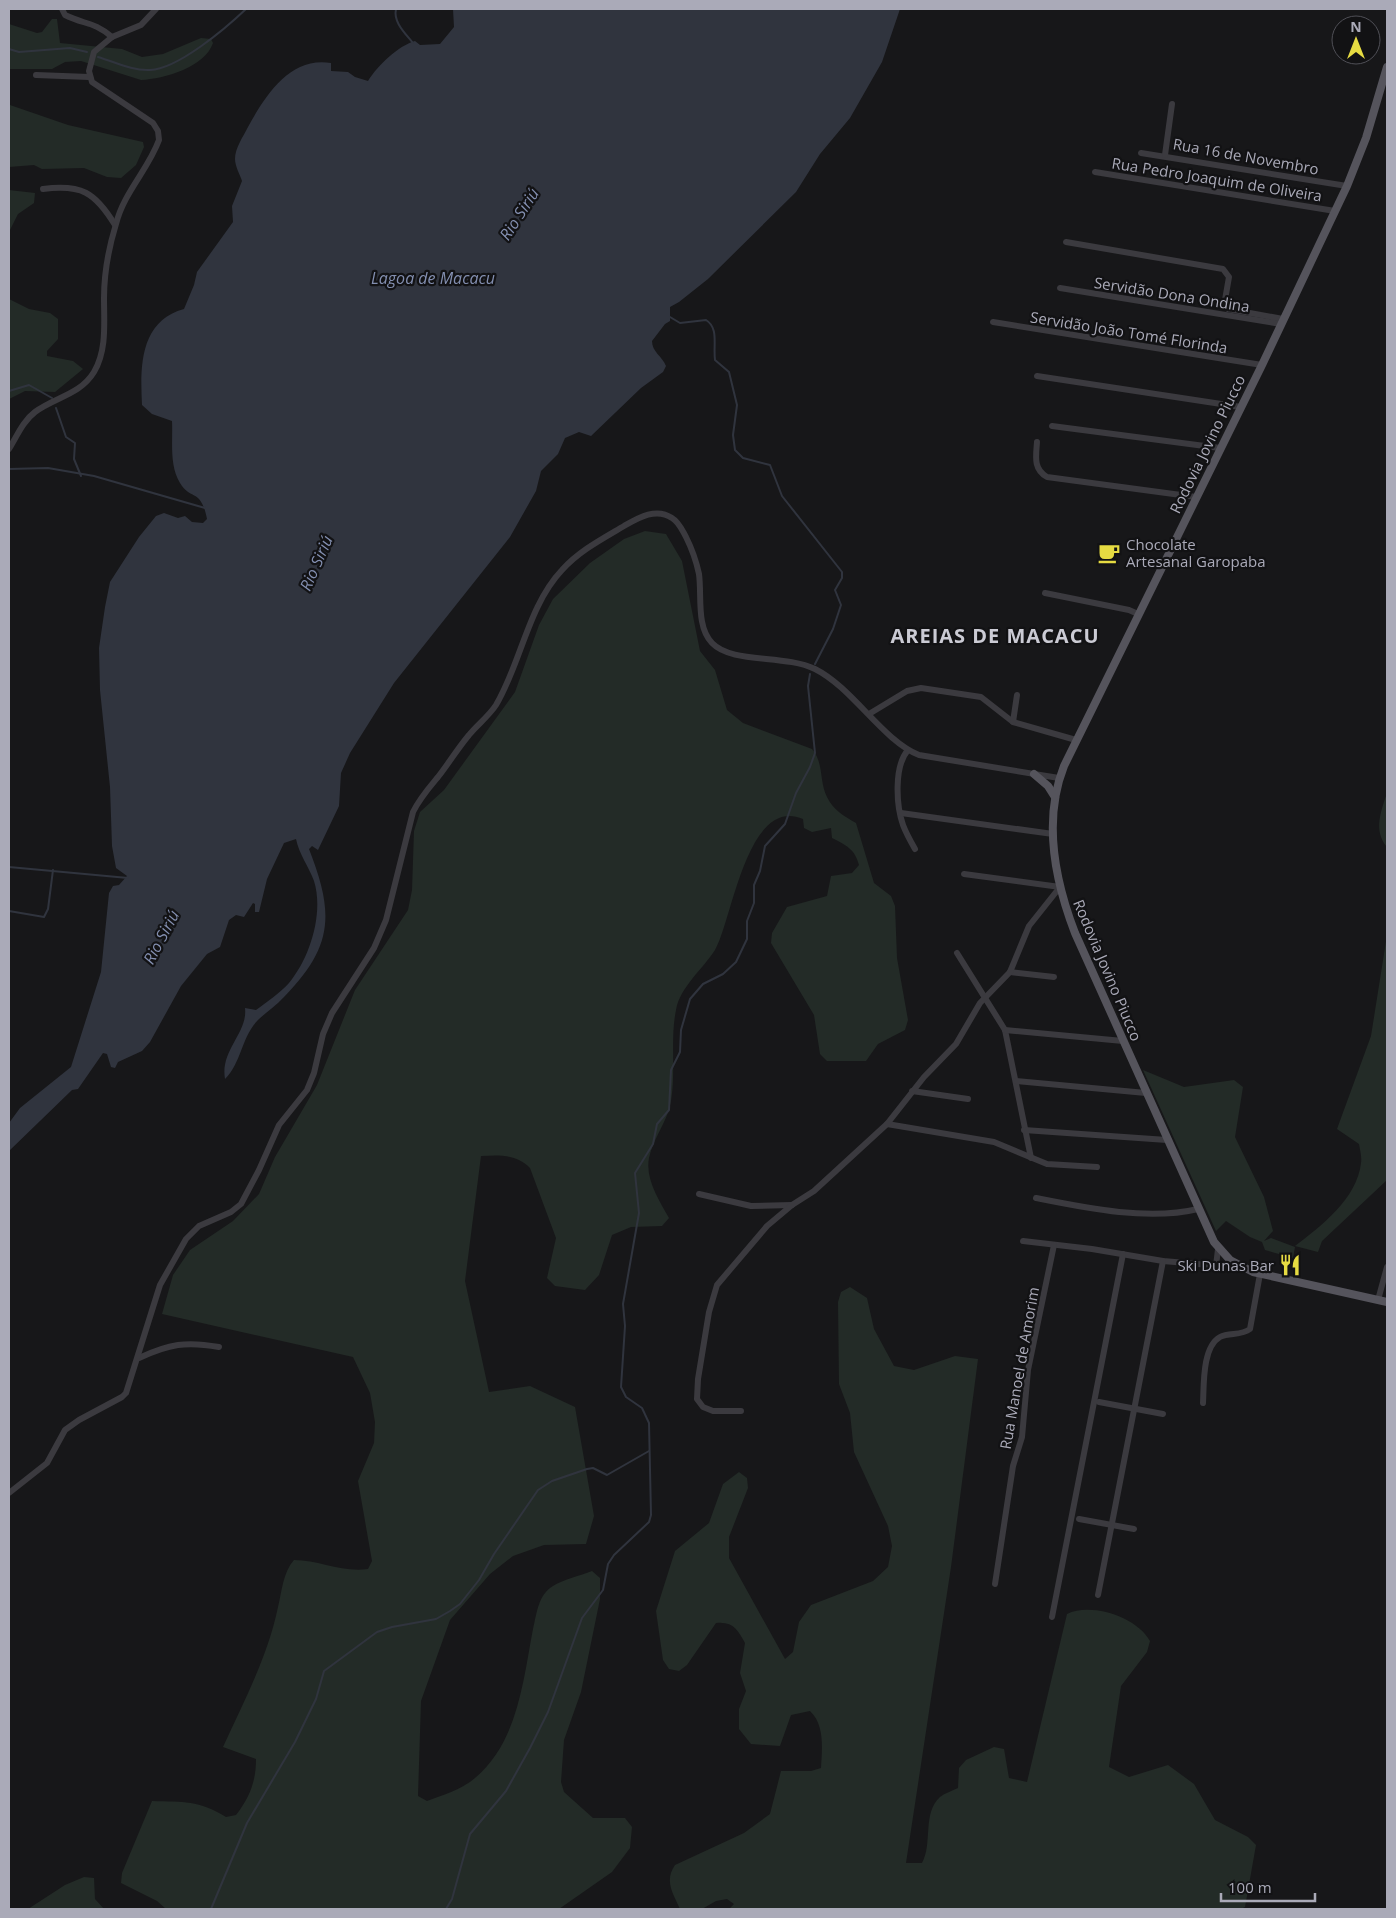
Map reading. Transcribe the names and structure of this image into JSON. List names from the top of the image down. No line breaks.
{"streets":{"main road":["Rodovia Jovino Piucco"],"street":["Rua 16 de Novembro","Rua Pedro Joaquim de Oliveira","Servidão Dona Ondina","Servidão João Tomé Florinda","Rua Manoel de Amorim"]},"crossings":[["Rua 16 de Novembro","Rodovia Jovino Piucco"],["Rua Pedro Joaquim de Oliveira","Rodovia Jovino Piucco"],["Servidão Dona Ondina","Rodovia Jovino Piucco"],["Servidão João Tomé Florinda","Rodovia Jovino Piucco"]],"districts":["AREIAS DE MACACU"],"water":["Rio Siriú","Lagoa de Macacu"],"places":{"cafe":["Chocolate Artesanal Garopaba"],"restaurant":["Ski Dunas Bar"]},"scale_bar":"100 m","north":"top"}
